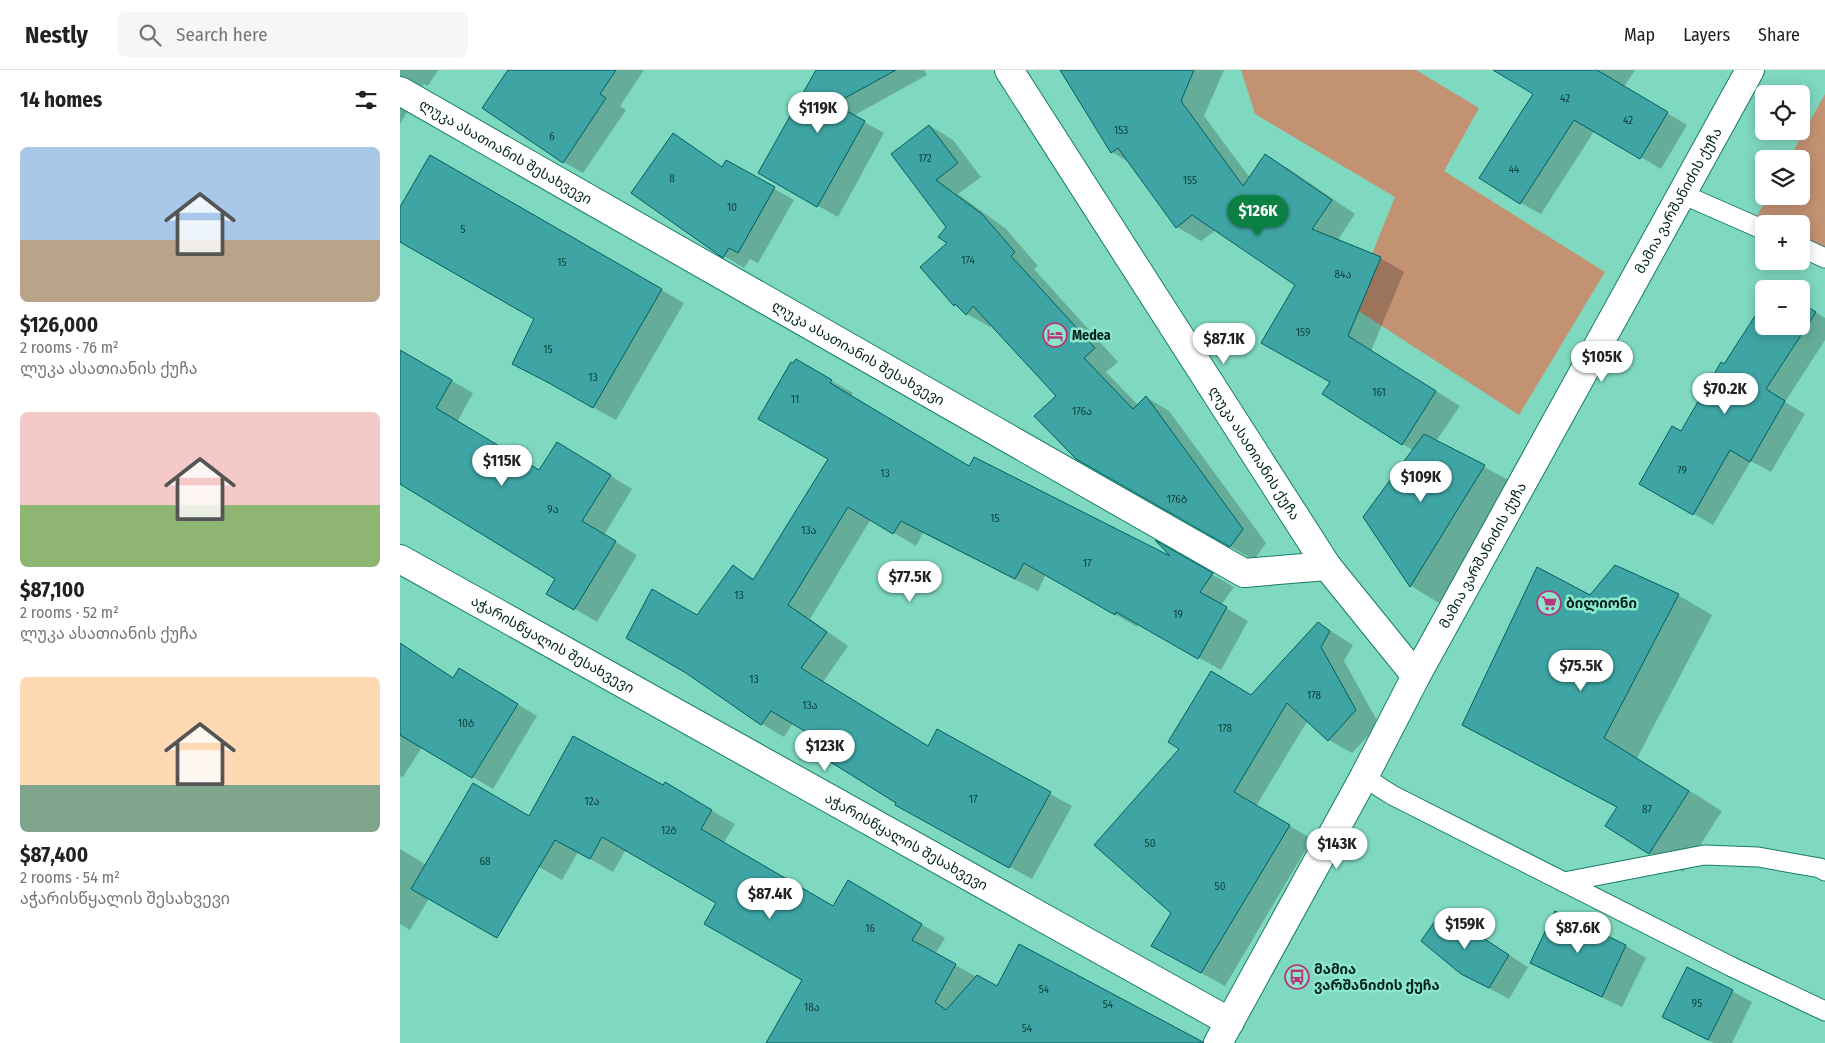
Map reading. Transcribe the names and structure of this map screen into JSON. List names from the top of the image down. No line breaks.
{"streets":{"street":["ლუკა ასათიანის შესახვევი","მამია ვარშანიძის ქუჩა","ლუკა ასათიანის ქუჩა","აჭარისწყალის შესახვევი"]},"crossings":[["ლუკა ასათიანის შესახვევი","ლუკა ასათიანის ქუჩა"],["მამია ვარშანიძის ქუჩა","ლუკა ასათიანის ქუჩა"],["მამია ვარშანიძის ქუჩა","აჭარისწყალის შესახვევი"]],"places":{"hotel":["Medea"],"supermarket":["ბილიონი"],"bus stop":["მამია ვარშანიძის ქუჩა"]},"house_numbers":["42","42","153","6","172","44","8","155","10","5","174","15","84ა","159","15","13","161","11","176ა","79","13","176ბ","9ა","15","13ა","17","13","19","13","178","13ა","10ბ","178","17","12ა","87","12ბ","50","68","50","16","54","95","54","18ა","54"],"page":{"header":"Nestly","search":"Search here","nav":["Map","Layers","Share"],"heading":"14 homes","map_buttons":["+","−"],"price":["$119K","$126K","$87.1K","$105K","$70.2K","$115K","$109K","$77.5K","$75.5K","$123K","$143K","$87.4K","$159K","$87.6K"],"list":[{"name":"$126,000","note":"2 rooms · 76 m² · ლუკა ასათიანის ქუჩა"},{"name":"$87,100","note":"2 rooms · 52 m² · ლუკა ასათიანის ქუჩა"},{"name":"$87,400","note":"2 rooms · 54 m² · აჭარისწყალის შესახვევი"}]}}
